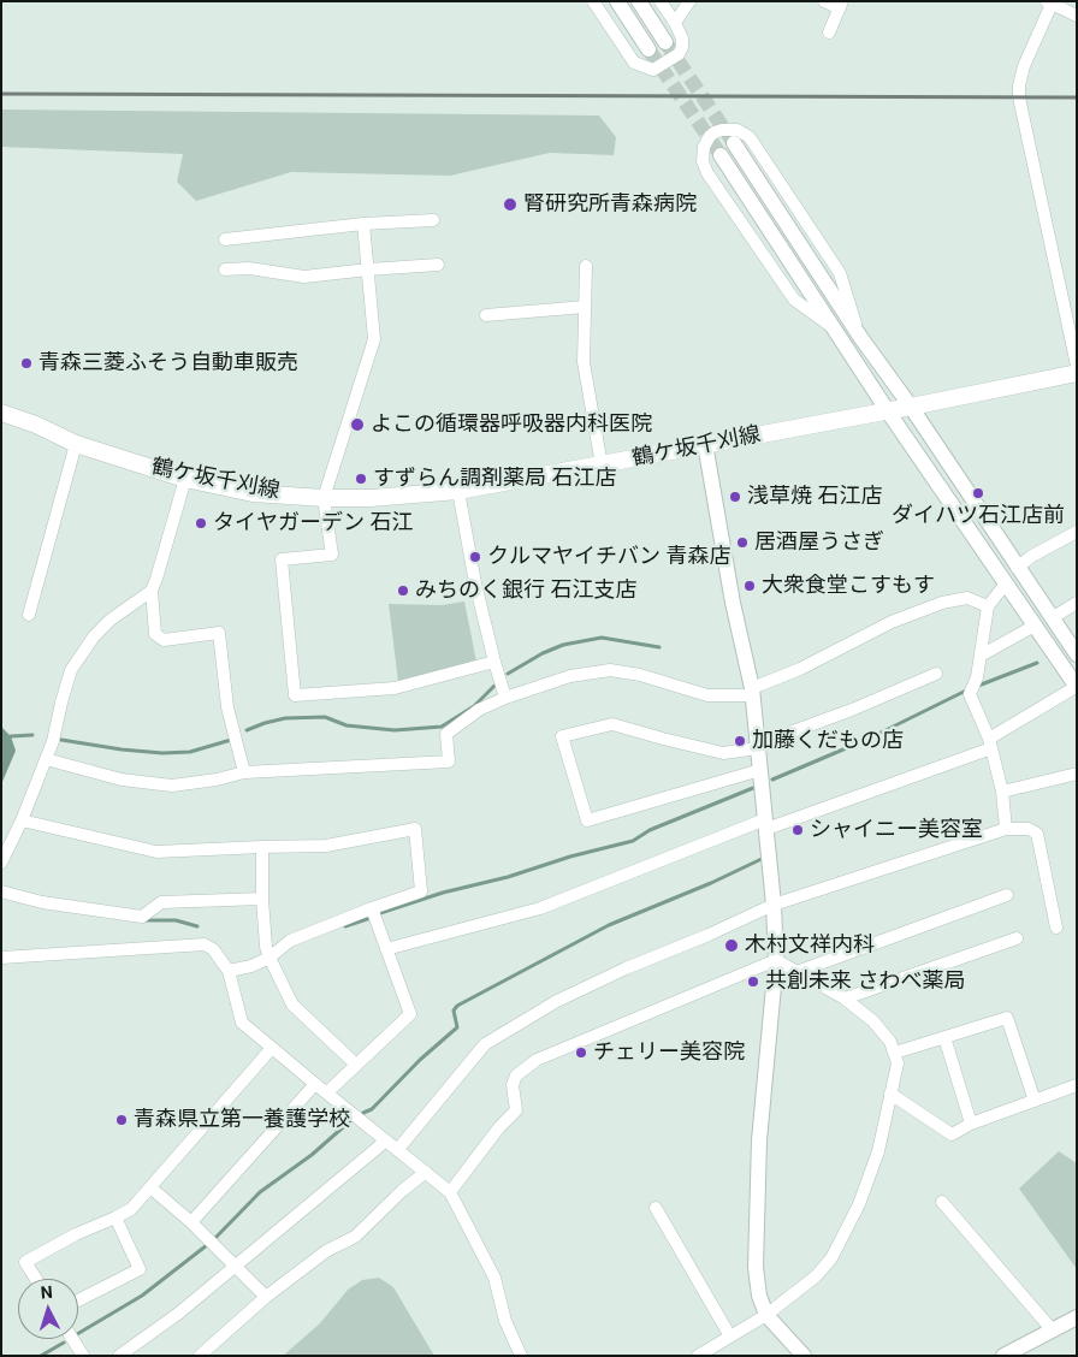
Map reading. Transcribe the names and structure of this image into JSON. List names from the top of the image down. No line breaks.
{"streets":{"main road":["鶴ケ坂千刈線"]},"places":["腎研究所青森病院","青森三菱ふそう自動車販売","よこの循環器呼吸器内科医院","すずらん調剤薬局 石江店","ダイハツ石江店前","浅草焼 石江店","タイヤガーデン 石江","居酒屋うさぎ","クルマヤイチバン 青森店","大衆食堂こすもす","みちのく銀行 石江支店","加藤くだもの店","シャイニー美容室","木村文祥内科","共創未来 さわべ薬局","チェリー美容院","青森県立第一養護学校"],"north":"top"}
